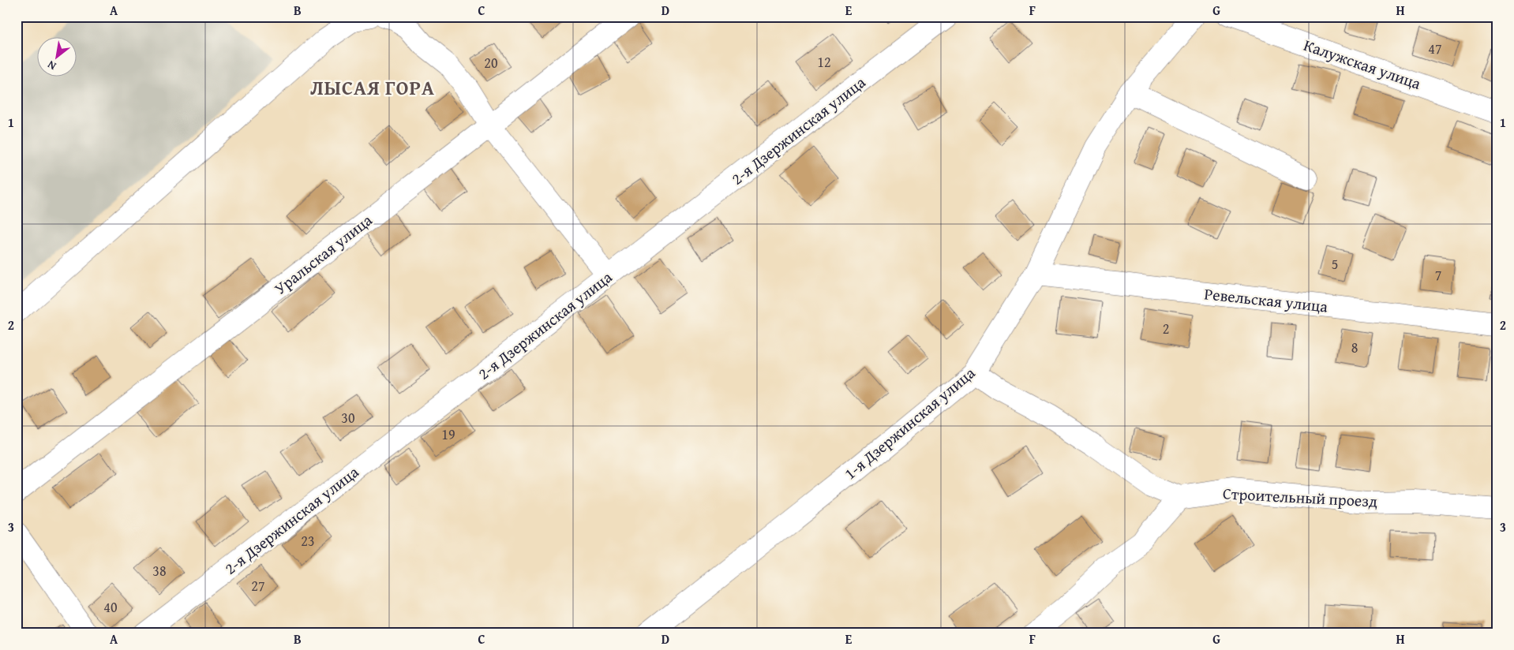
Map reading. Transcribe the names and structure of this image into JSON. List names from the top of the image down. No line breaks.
{"streets":{"street":["Калужская улица","2-я Дзержинская улица","Уральская улица","Ревельская улица","1-я Дзержинская улица","Строительный проезд"]},"crossings":[["Ревельская улица","1-я Дзержинская улица"]],"districts":["ЛЫСАЯ ГОРА"],"house_numbers":["47","12","20","5","7","2","8","30","19","23","38","27","40"],"north":"bottom left","grid":{"columns":["A","B","C","D","E","F","G","H"],"rows":["1","2","3"]}}
